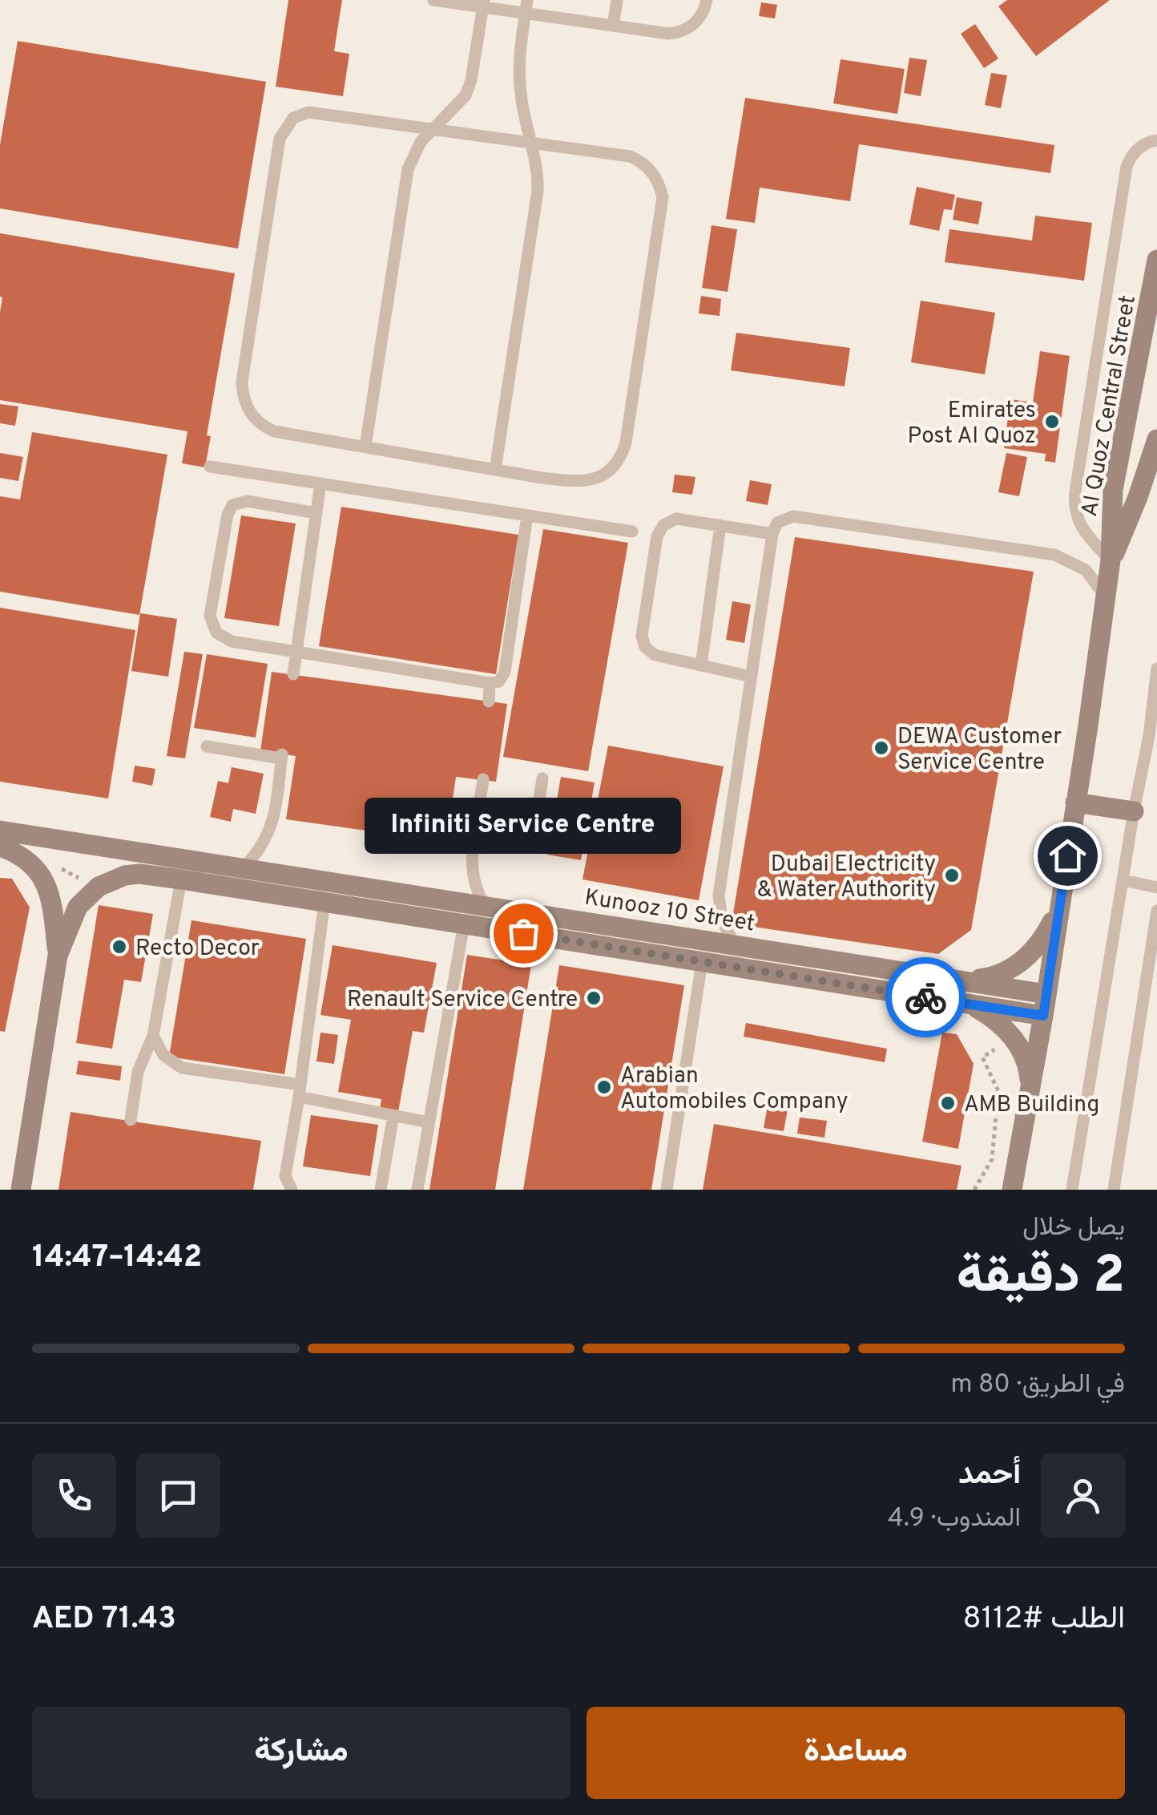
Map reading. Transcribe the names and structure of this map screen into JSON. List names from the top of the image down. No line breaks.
{"streets":{"street":["Al Quoz Central Street","Kunooz 10 Street"]},"crossings":[["Al Quoz Central Street","Kunooz 10 Street"]],"places":["Emirates Post Al Quoz","DEWA Customer Service Centre","Dubai Electricity & Water Authority","Infiniti Service Centre","Recto Decor","Renault Service Centre","Arabian Automobiles Company","AMB Building"],"page":{"bubble":"Infiniti Service Centre","heading":["2 دقيقة","يصل خلال","14:42–14:47"],"panel":["أحمد","المندوب · 4.9","الطلب #8112","AED 71.43"],"bar":"في الطريق · 80 m","buttons":["مساعدة","مشاركة"]}}
